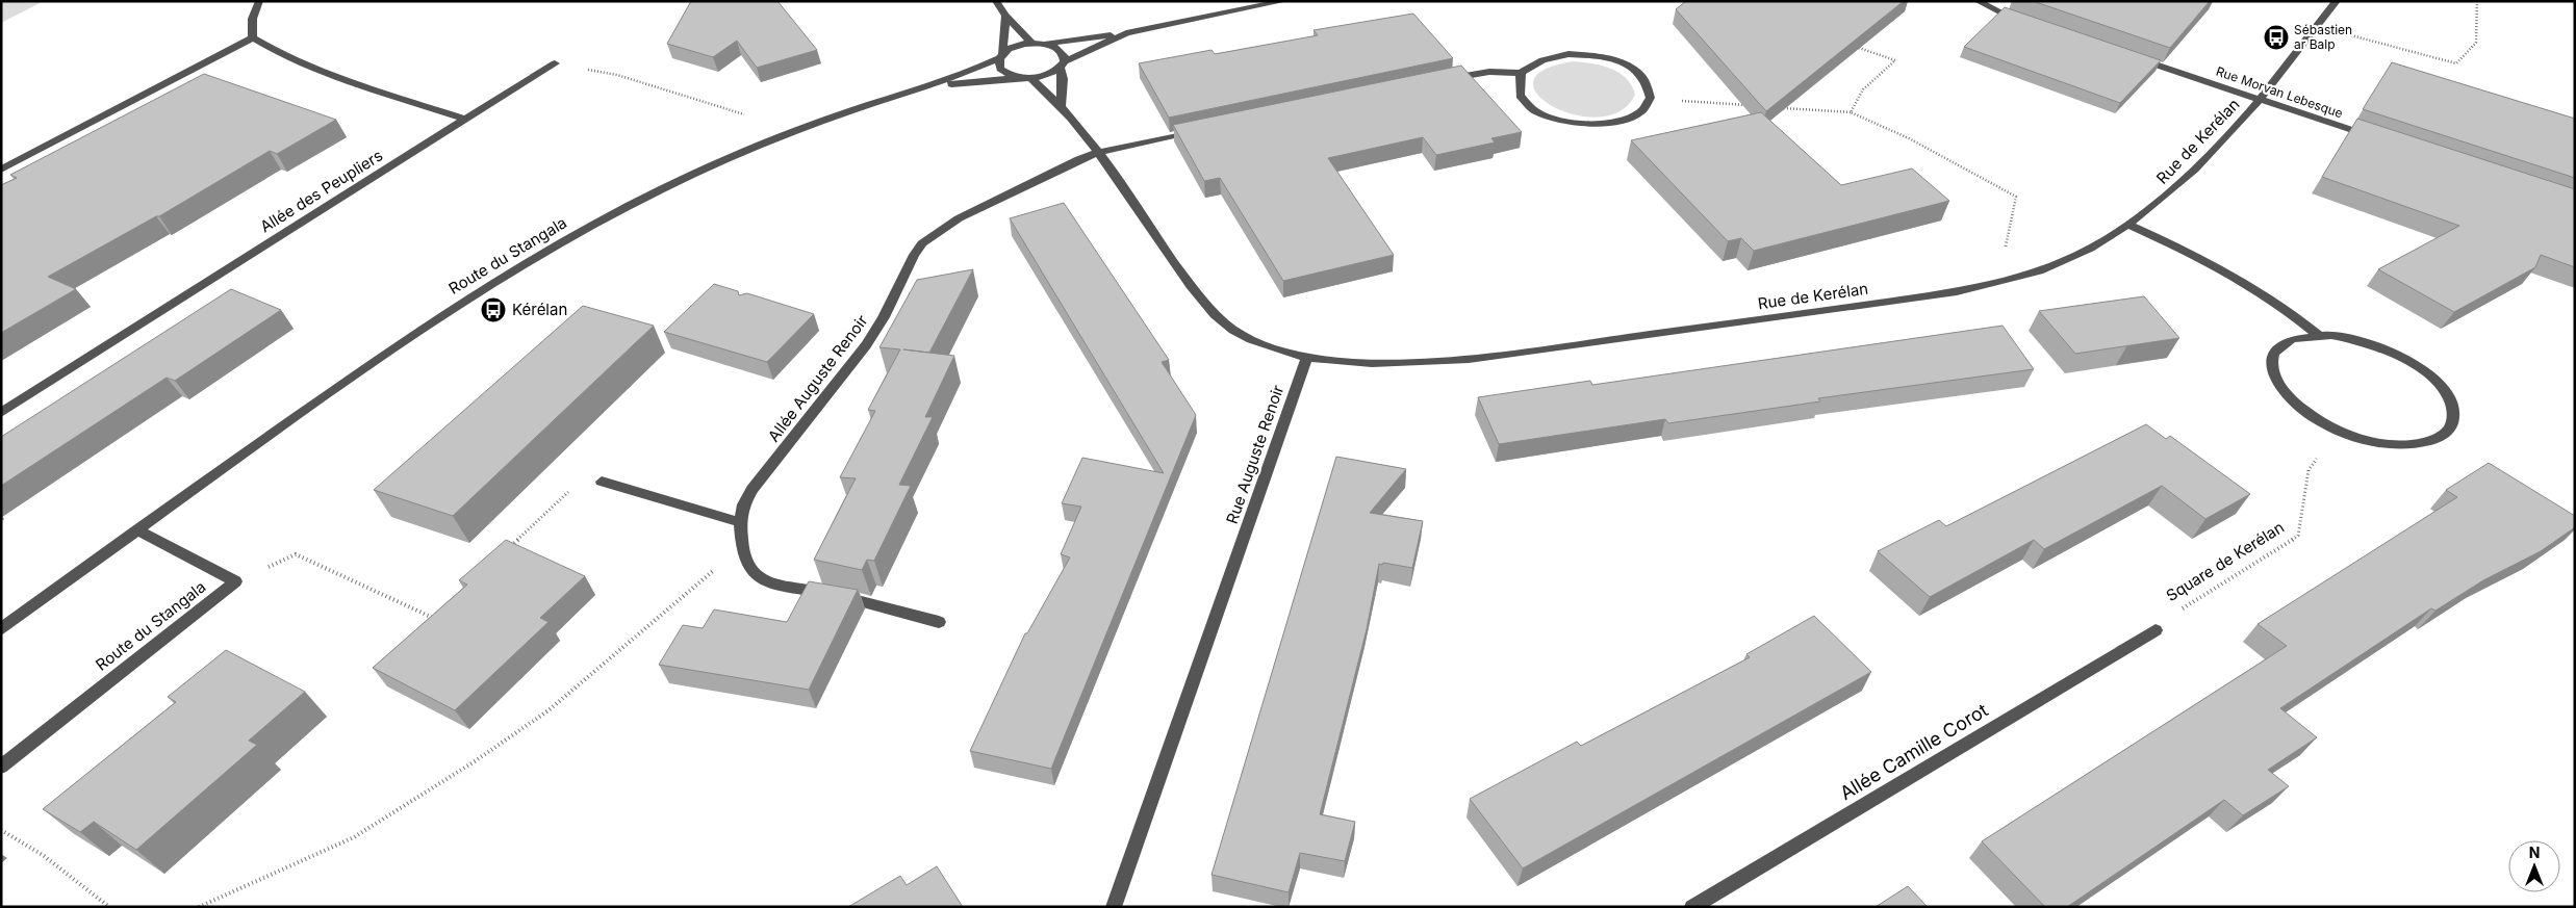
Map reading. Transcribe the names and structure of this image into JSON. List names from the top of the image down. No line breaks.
{"streets":{"street":["Rue Morvan Lebesque","Rue de Kerélan","Allée des Peupliers","Route du Stangala","Allée Auguste Renoir","Rue Auguste Renoir","Allée Camille Corot"],"path":["Square de Kerélan"]},"crossings":[["Rue Morvan Lebesque","Rue de Kerélan"],["Rue de Kerélan","Rue Auguste Renoir"],["Square de Kerélan","Allée Camille Corot"]],"places":{"bus stop":["Sébastien ar Balp","Kérélan"]},"north":"top"}
